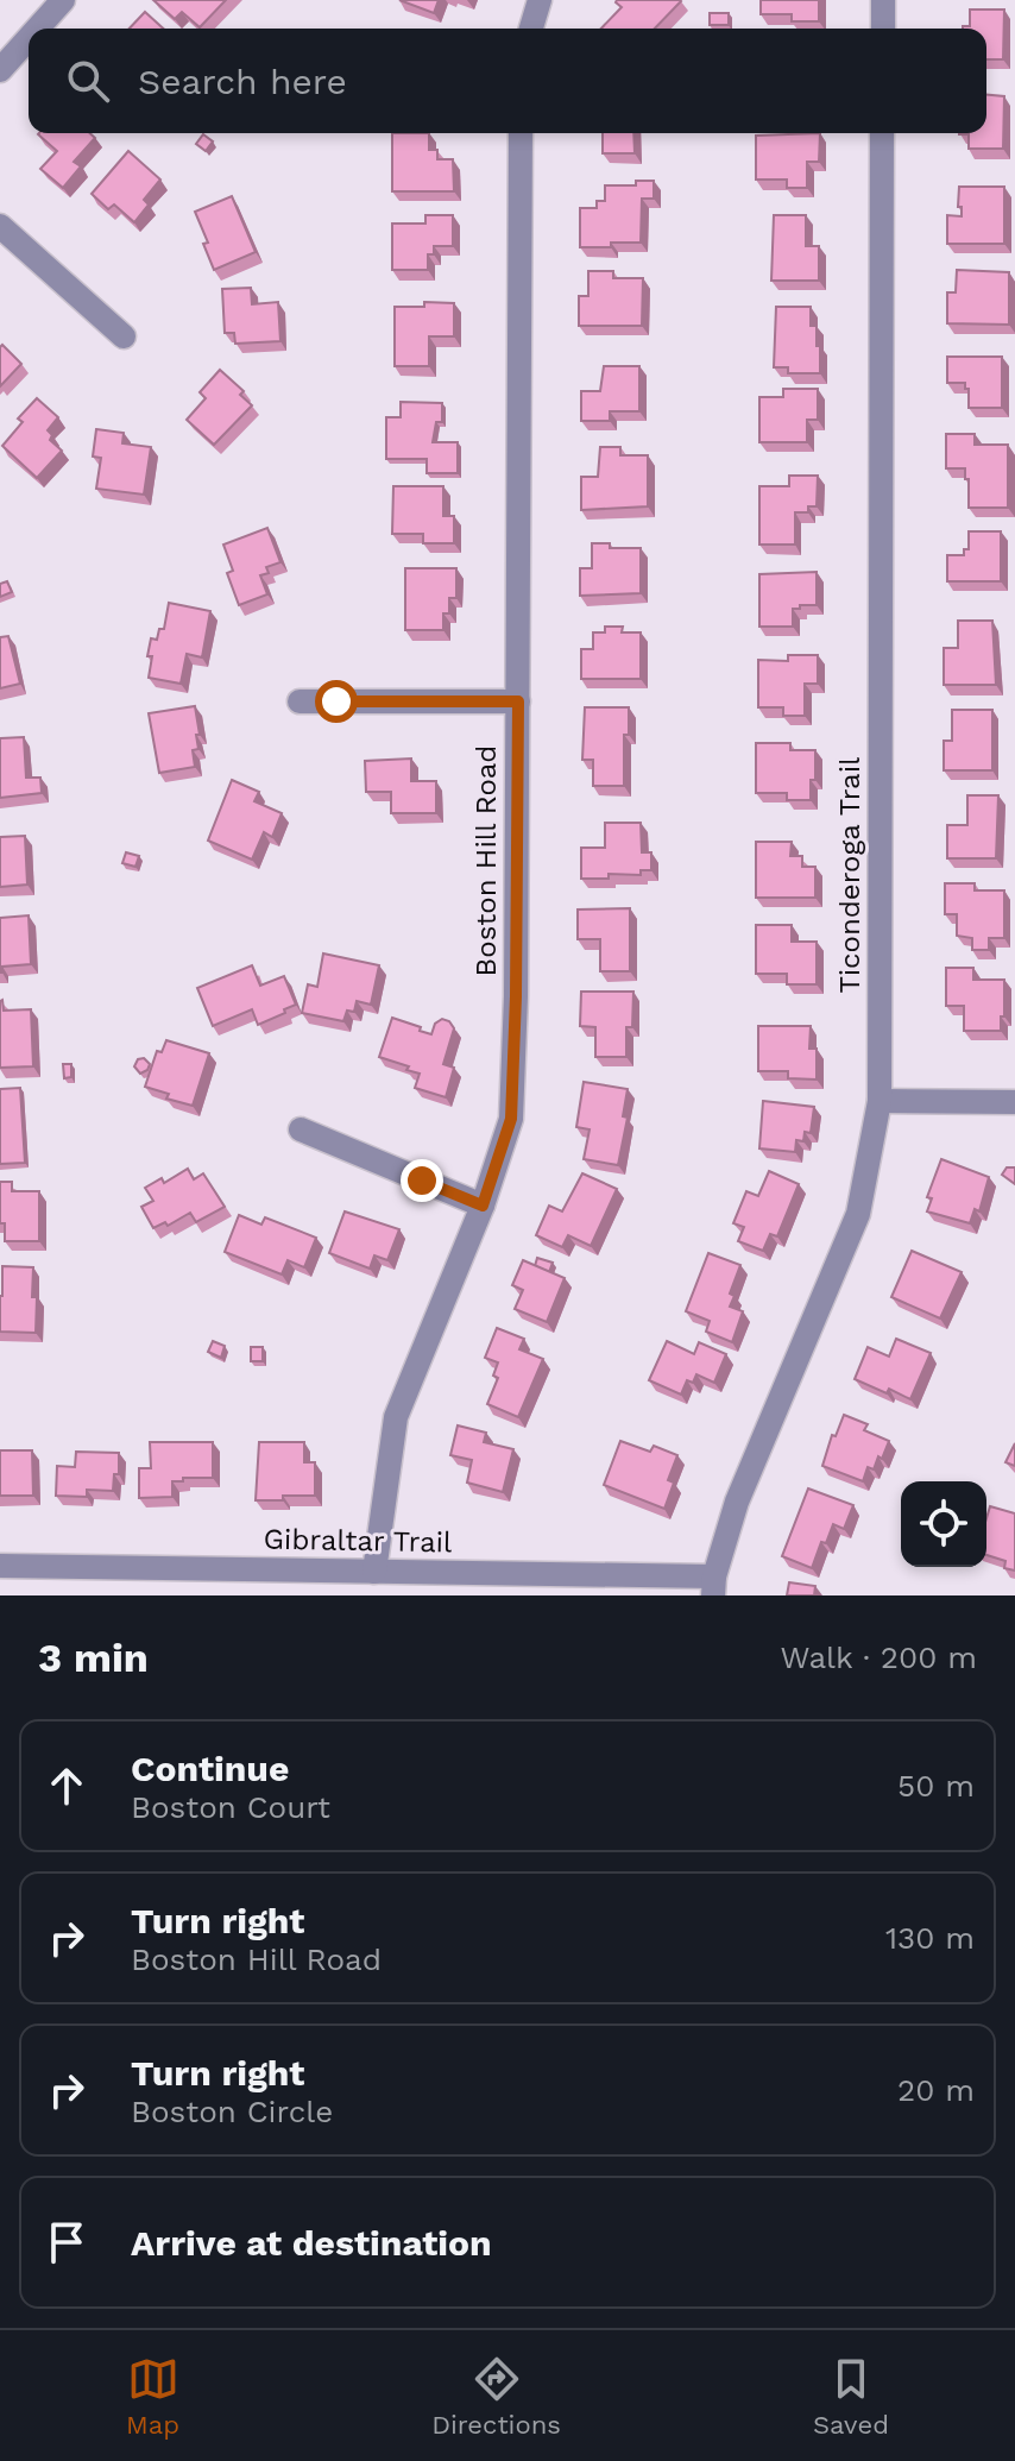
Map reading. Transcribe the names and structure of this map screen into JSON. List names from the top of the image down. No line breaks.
{"streets":{"street":["Boston Hill Road","Ticonderoga Trail","Gibraltar Trail"]},"crossings":[["Boston Hill Road","Gibraltar Trail"],["Ticonderoga Trail","Gibraltar Trail"]],"page":{"search":"Search here","heading":["3 min","Walk · 200 m"],"list":[["Continue","Boston Court","50 m"],["Turn right","Boston Hill Road","130 m"],["Turn right","Boston Circle","20 m"],"Arrive at destination"],"nav":["Map","Directions","Saved"]}}
